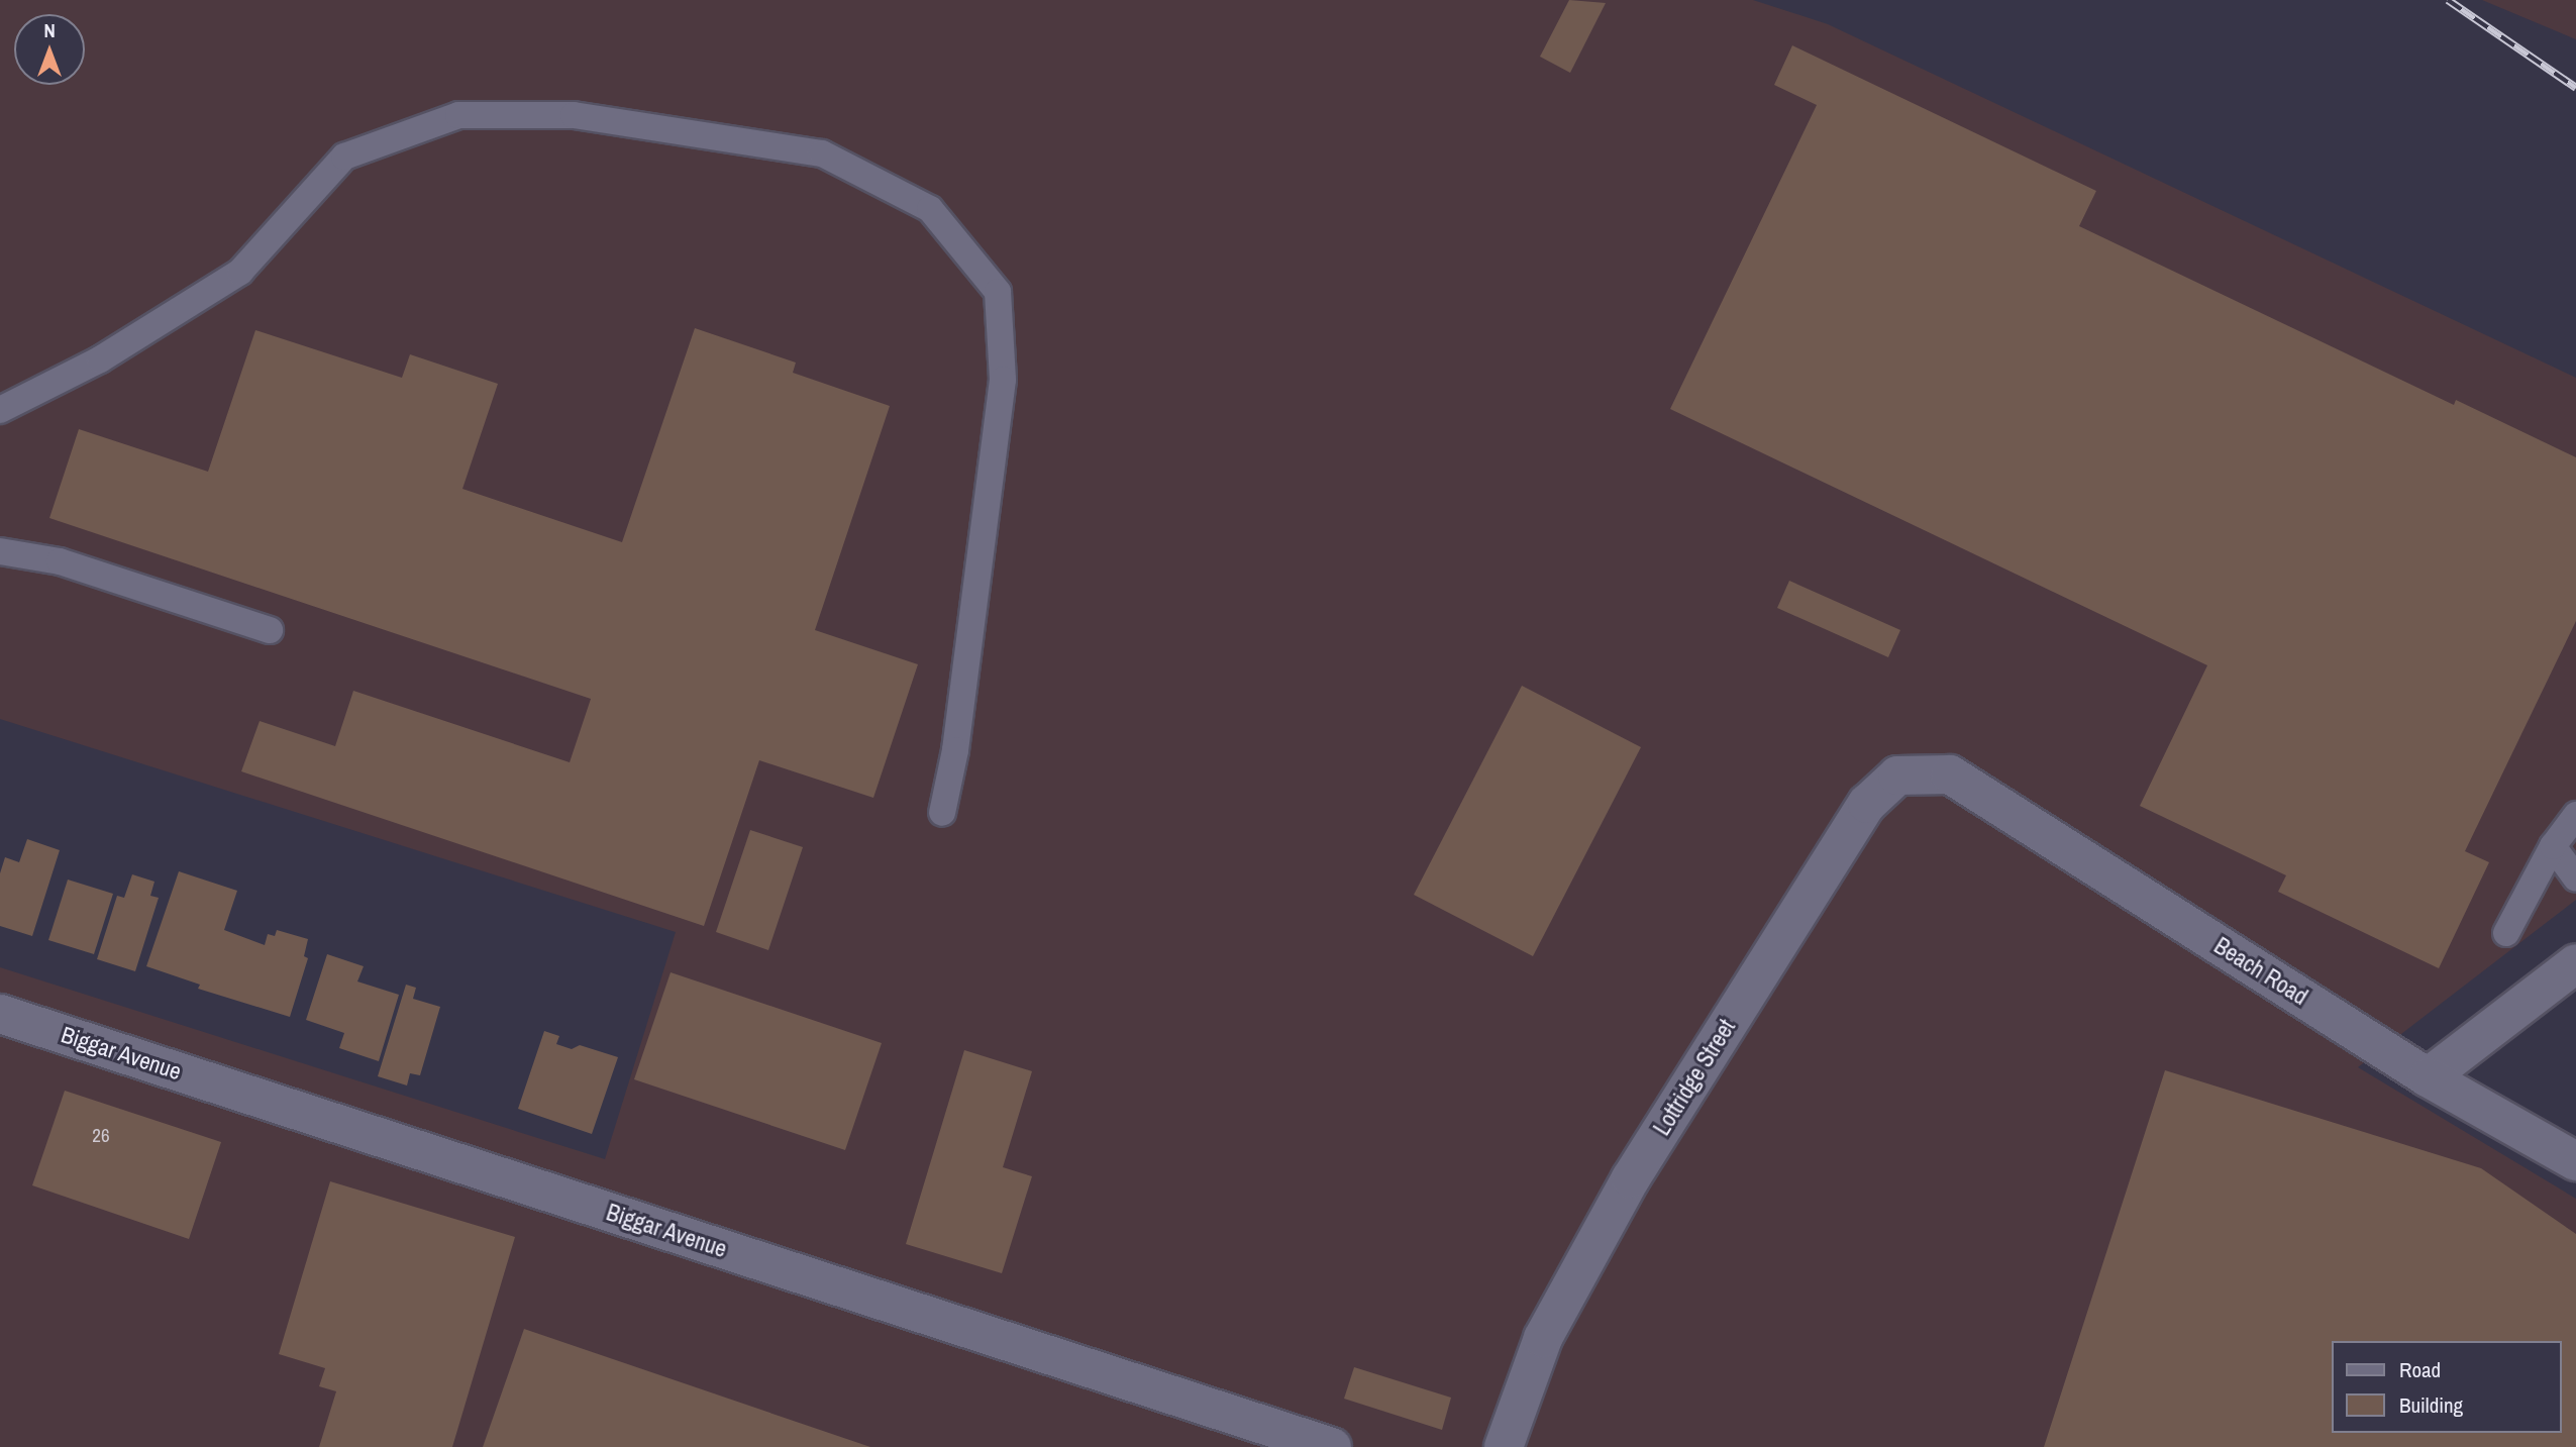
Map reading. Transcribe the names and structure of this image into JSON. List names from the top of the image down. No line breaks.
{"streets":{"street":["Beach Road","Biggar Avenue","Lottridge Street"]},"crossings":[["Beach Road","Lottridge Street"]],"house_numbers":["26"],"legend":["Road","Building"],"north":"top"}
